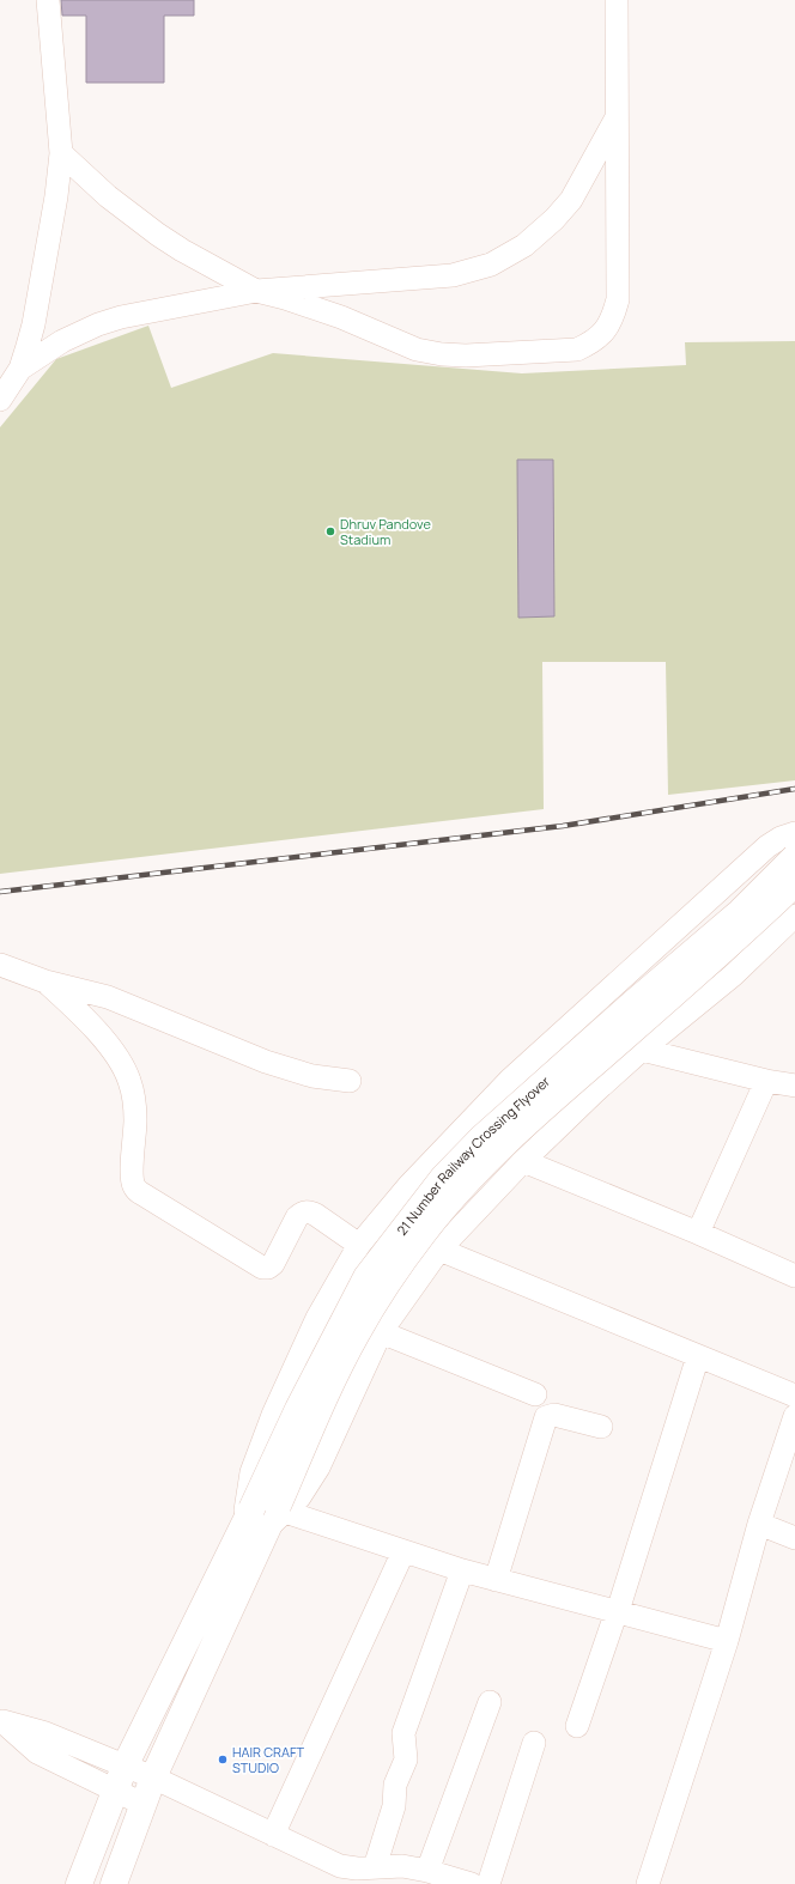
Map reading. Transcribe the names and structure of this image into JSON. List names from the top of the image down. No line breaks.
{"streets":{"main road":["21 Number Railway Crossing Flyover"]},"places":["Dhruv Pandove Stadium","HAIR CRAFT STUDIO"]}
